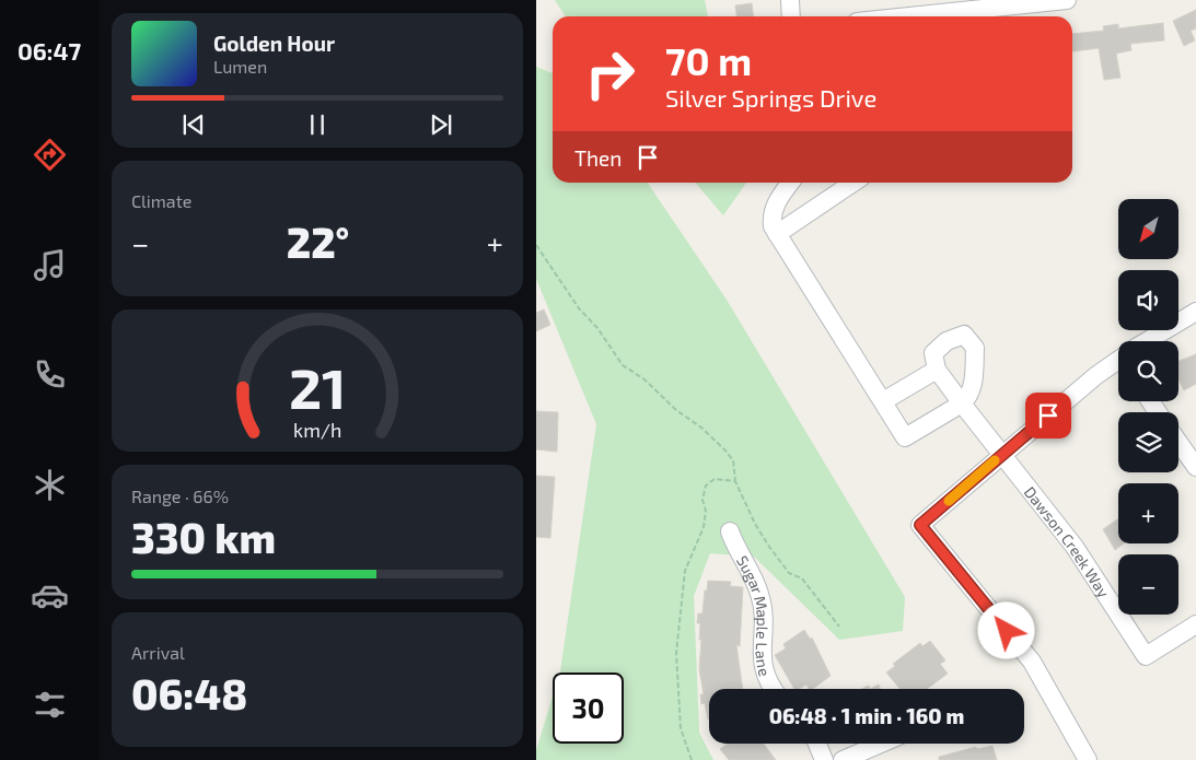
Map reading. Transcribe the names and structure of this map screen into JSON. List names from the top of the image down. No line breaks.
{"streets":{"street":["Dawson Creek Way","Sugar Maple Lane"]},"north":"bottom left","page":{"tabs":"06:47","turn":["70 m","Silver Springs Drive"],"song":["Golden Hour","Lumen"],"then":"Then","tile":["Climate",["Range · 66%","330 km"],["Arrival","06:48"]],"map_buttons":["+","−"],"heat":["−","22°","+"],"limit":"30","trip":"06:48 · 1 min · 160 m","gauge":["21","km/h"]}}
